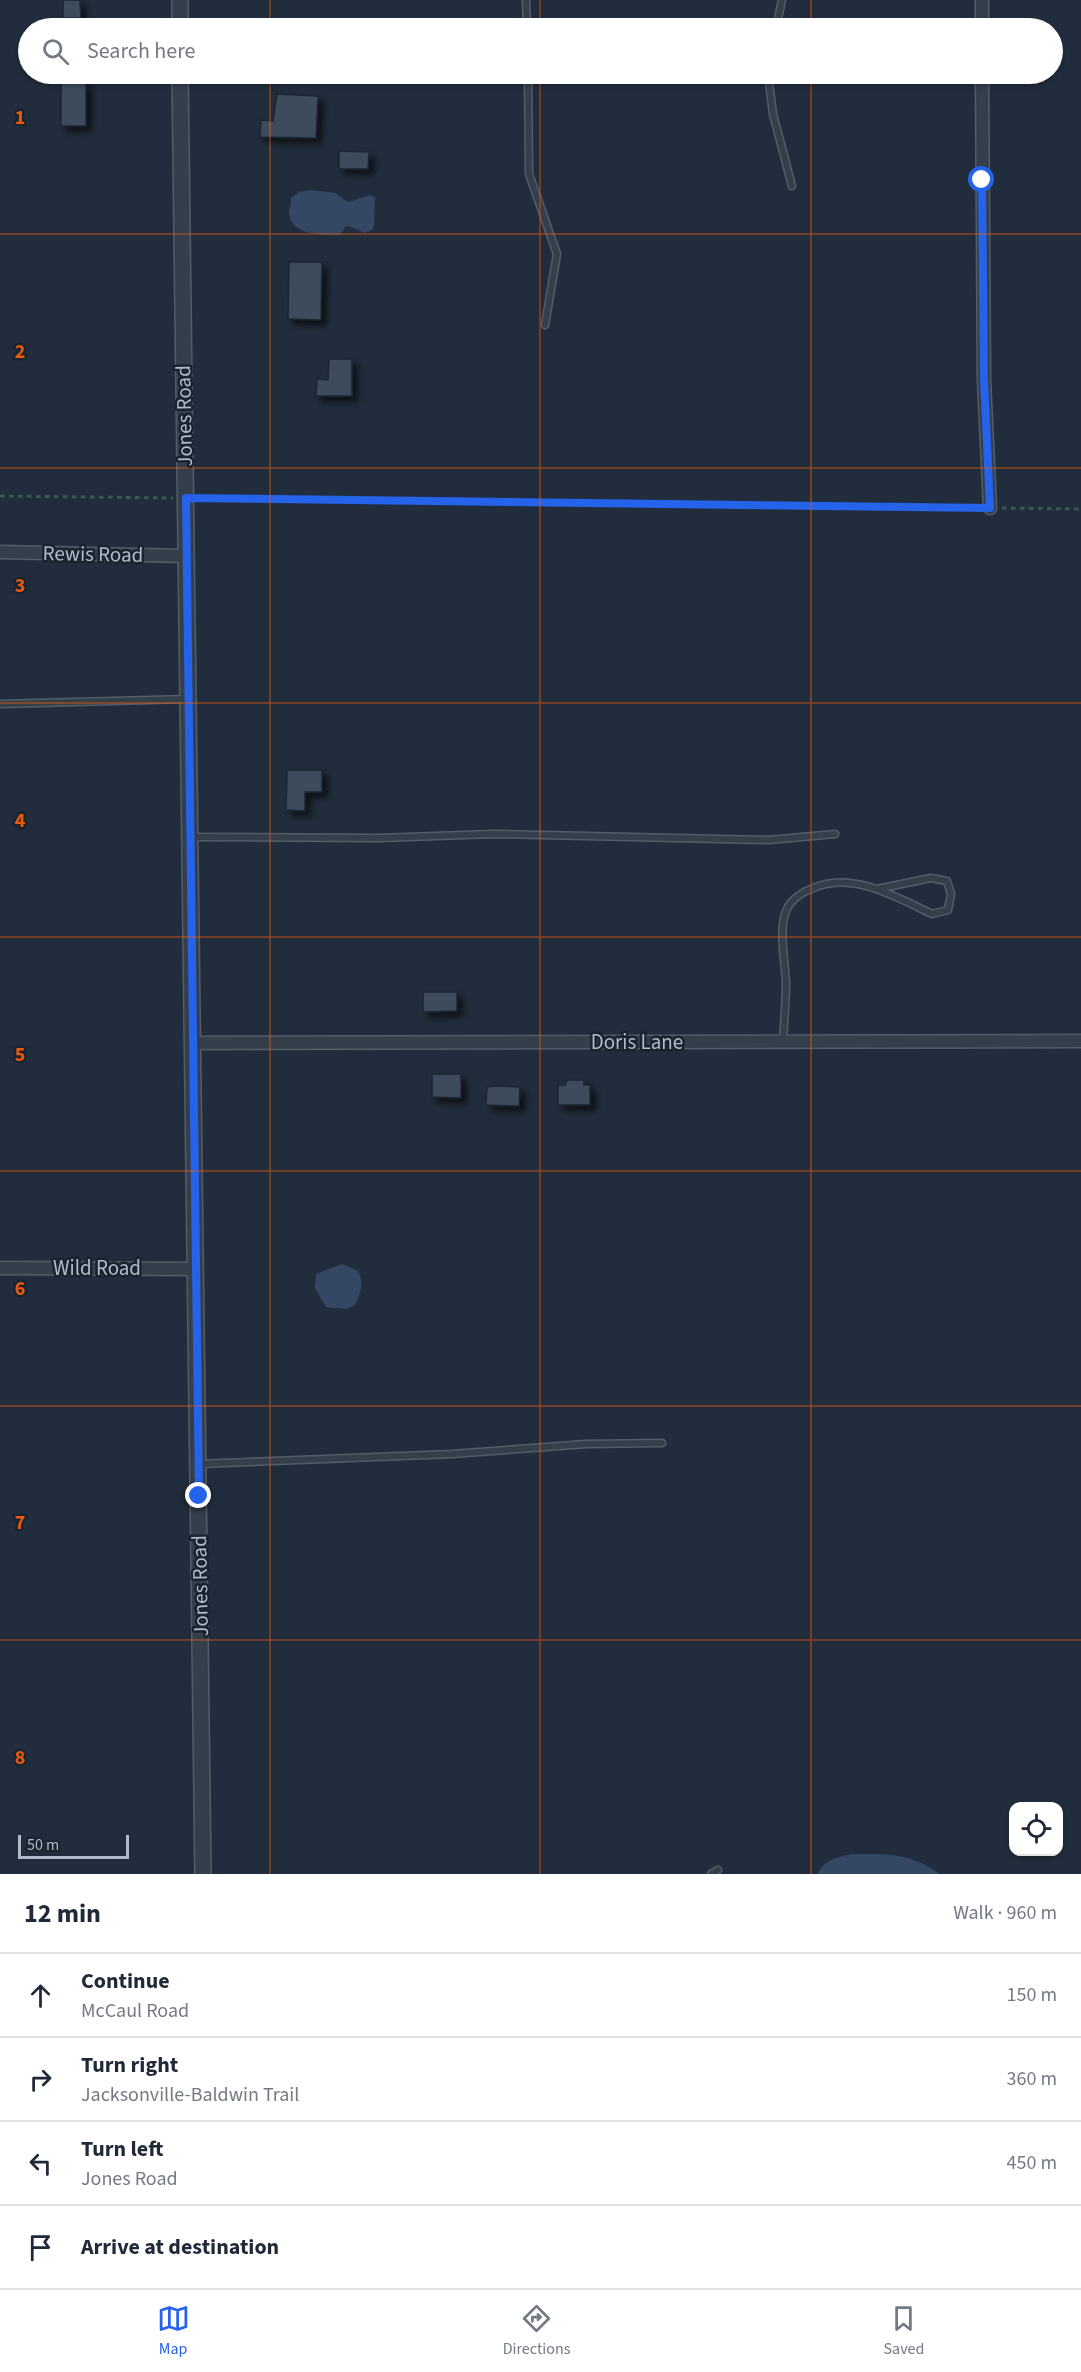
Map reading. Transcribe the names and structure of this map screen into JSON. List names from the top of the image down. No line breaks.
{"streets":{"street":["Jones Road","Rewis Road","Doris Lane","Wild Road"]},"crossings":[["Jones Road","Rewis Road"],["Jones Road","Doris Lane"],["Jones Road","Wild Road"]],"scale_bar":"50 m","page":{"search":"Search here","scale":"50 m","heading":["12 min","Walk · 960 m"],"list":[["Continue","McCaul Road","150 m"],["Turn right","Jacksonville-Baldwin Trail","360 m"],["Turn left","Jones Road","450 m"],"Arrive at destination"],"nav":["Map","Directions","Saved"]},"grid":{"rows":["1","2","3","4","5","6","7","8"]}}
